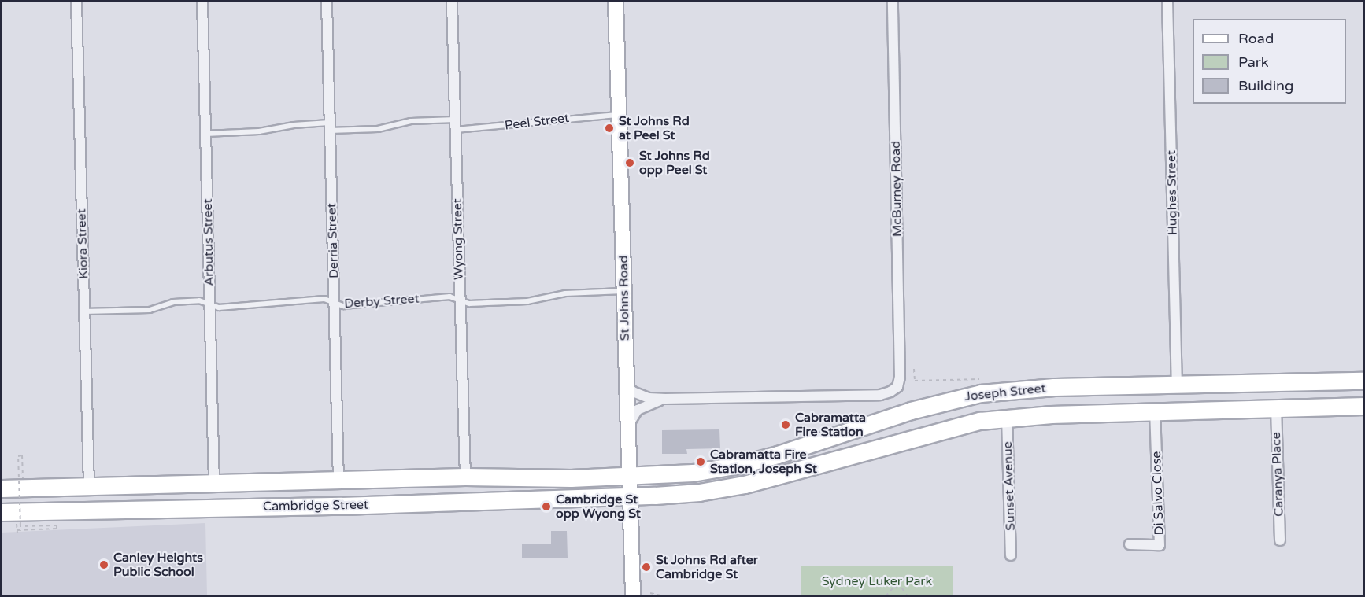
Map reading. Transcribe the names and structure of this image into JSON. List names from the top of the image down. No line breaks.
{"streets":{"highway":["Joseph Street","Cambridge Street"],"main road":["St Johns Road"],"street":["McBurney Road","Hughes Street","Wyong Street","Derria Street","Arbutus Street","Kiora Street","Caranya Place","Sunset Avenue","Di Salvo Close"],"lane":["Peel Street","Derby Street"]},"crossings":[["Peel Street","Wyong Street"],["Peel Street","Derria Street"],["Peel Street","Arbutus Street"],["Peel Street","St Johns Road"],["Hughes Street","Joseph Street"],["Wyong Street","Derby Street"],["Wyong Street","Cambridge Street"],["Derria Street","Derby Street"],["Derria Street","Cambridge Street"],["Arbutus Street","Derby Street"],["Arbutus Street","Cambridge Street"],["Kiora Street","Derby Street"],["Kiora Street","Cambridge Street"],["St Johns Road","Derby Street"],["St Johns Road","Joseph Street"],["St Johns Road","Cambridge Street"],["Joseph Street","Caranya Place"],["Joseph Street","Sunset Avenue"],["Joseph Street","Di Salvo Close"],["Joseph Street","Cambridge Street"]],"parks":["Sydney Luker Park"],"places":["St Johns Rd at Peel St","St Johns Rd opp Peel St","Cabramatta Fire Station","Cabramatta Fire Station, Joseph St","Cambridge St opp Wyong St","Canley Heights Public School","St Johns Rd after Cambridge St"],"legend":["Road","Park","Building"]}
